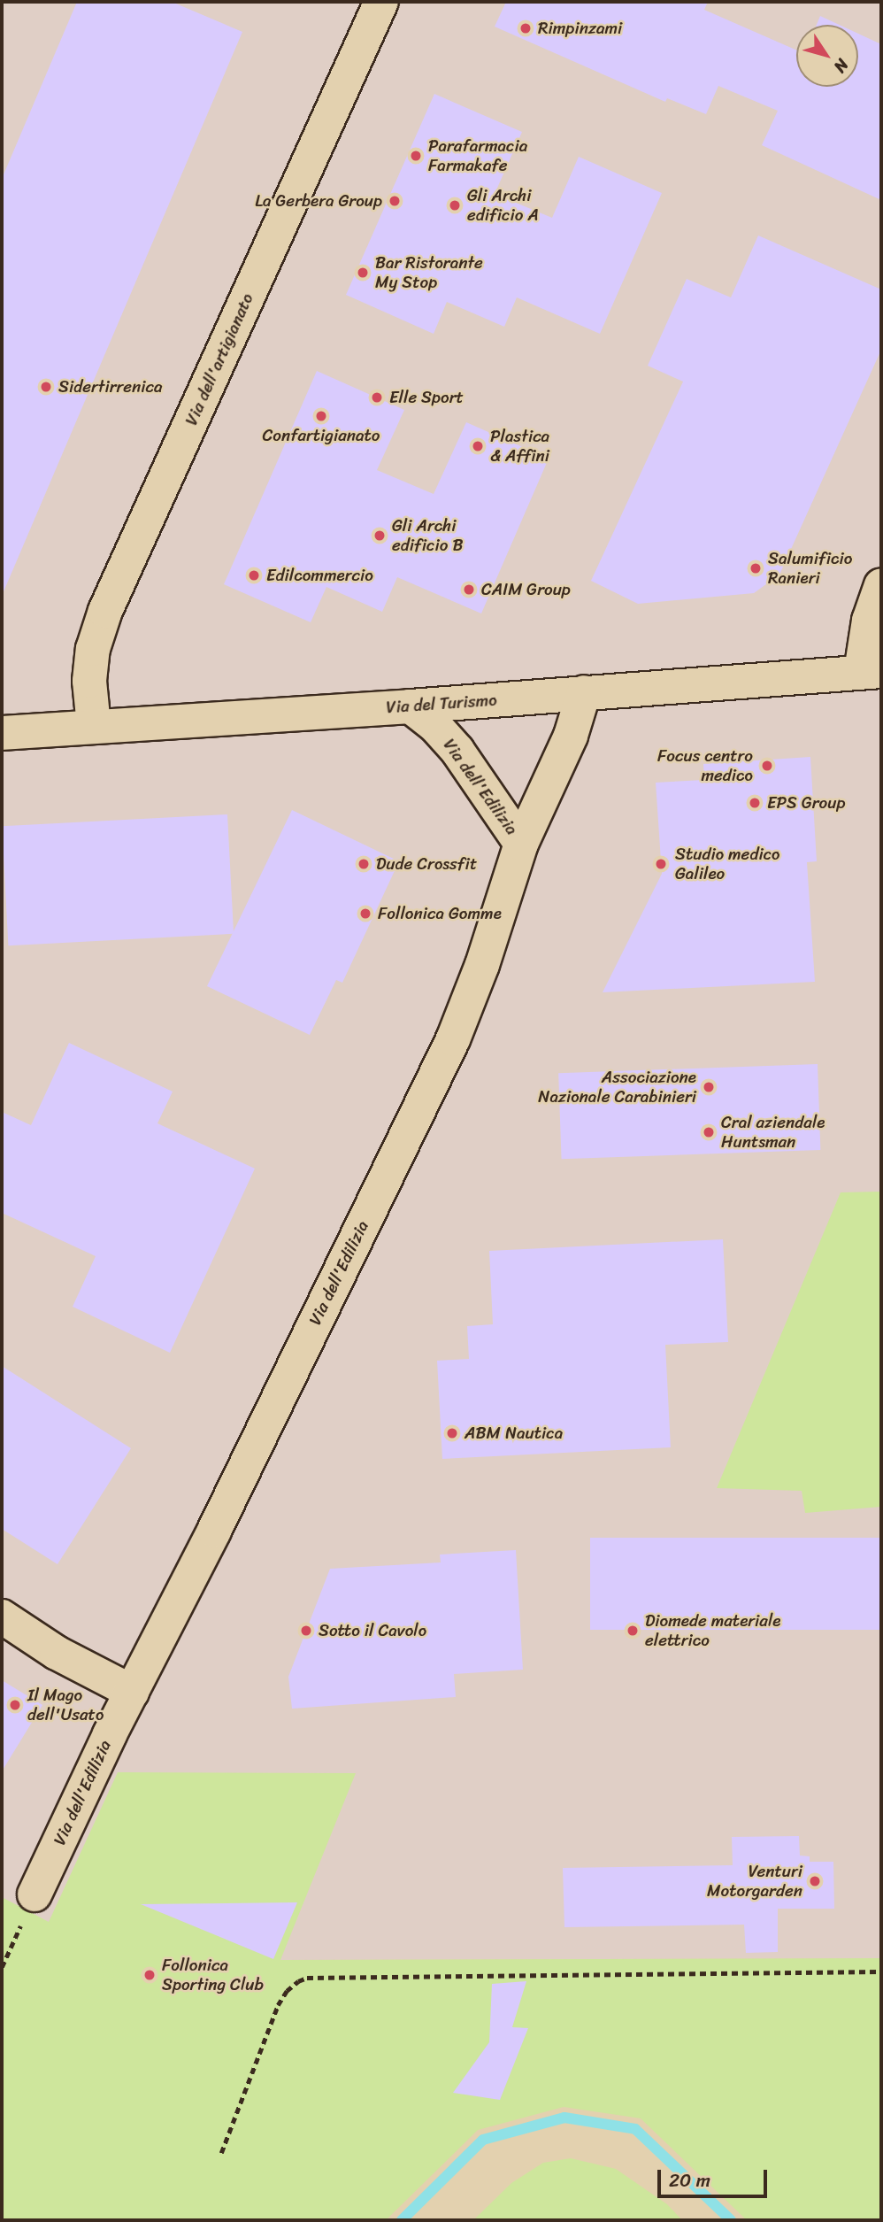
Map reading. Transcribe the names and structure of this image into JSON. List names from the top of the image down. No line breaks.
{"streets":{"street":["Via dell'artigianato","Via del Turismo","Via dell'Edilizia"]},"crossings":[["Via dell'artigianato","Via del Turismo"],["Via del Turismo","Via dell'Edilizia"]],"places":["Rimpinzami","Parafarmacia Farmakafe","La Gerbera Group","Gli Archi edificio A","Bar Ristorante My Stop","Sidertirrenica","Elle Sport","Confartigianato","Plastica & Affini","Gli Archi edificio B","Salumificio Ranieri","Edilcommercio","CAIM Group","Focus centro medico","EPS Group","Dude Crossfit","Studio medico Galileo","Follonica Gomme","Associazione Nazionale Carabinieri","Cral aziendale Huntsman","ABM Nautica","Sotto il Cavolo","Diomede materiale elettrico","Il Mago dell'Usato","Venturi Motorgarden","Follonica Sporting Club"],"scale_bar":"20 m","north":"bottom right"}
